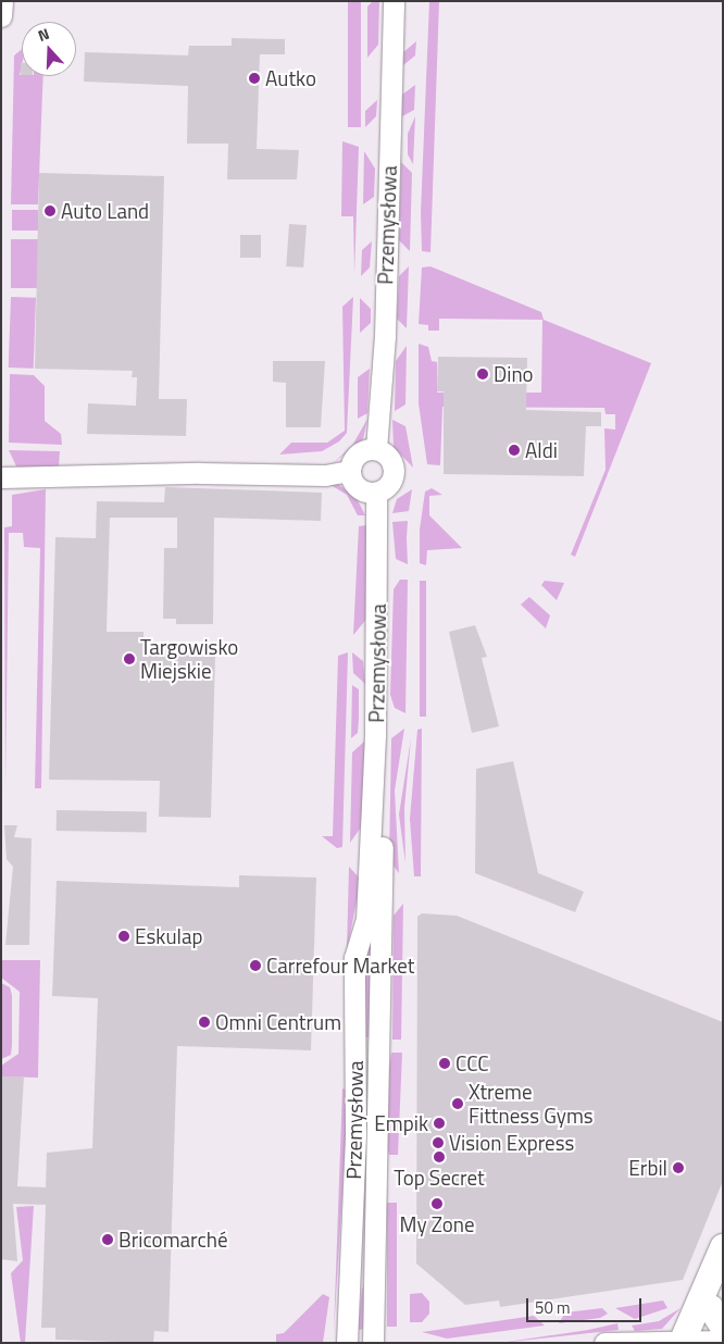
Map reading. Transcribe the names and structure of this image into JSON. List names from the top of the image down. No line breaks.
{"streets":{"street":["Przemysłowa"]},"places":["Autko","Auto Land","Dino","Aldi","Targowisko Miejskie","Eskulap","Carrefour Market","Omni Centrum","CCC","Xtreme Fittness Gyms","Empik","Vision Express","Top Secret","Erbil","My Zone","Bricomarché"],"scale_bar":"50 m","north":"top"}
